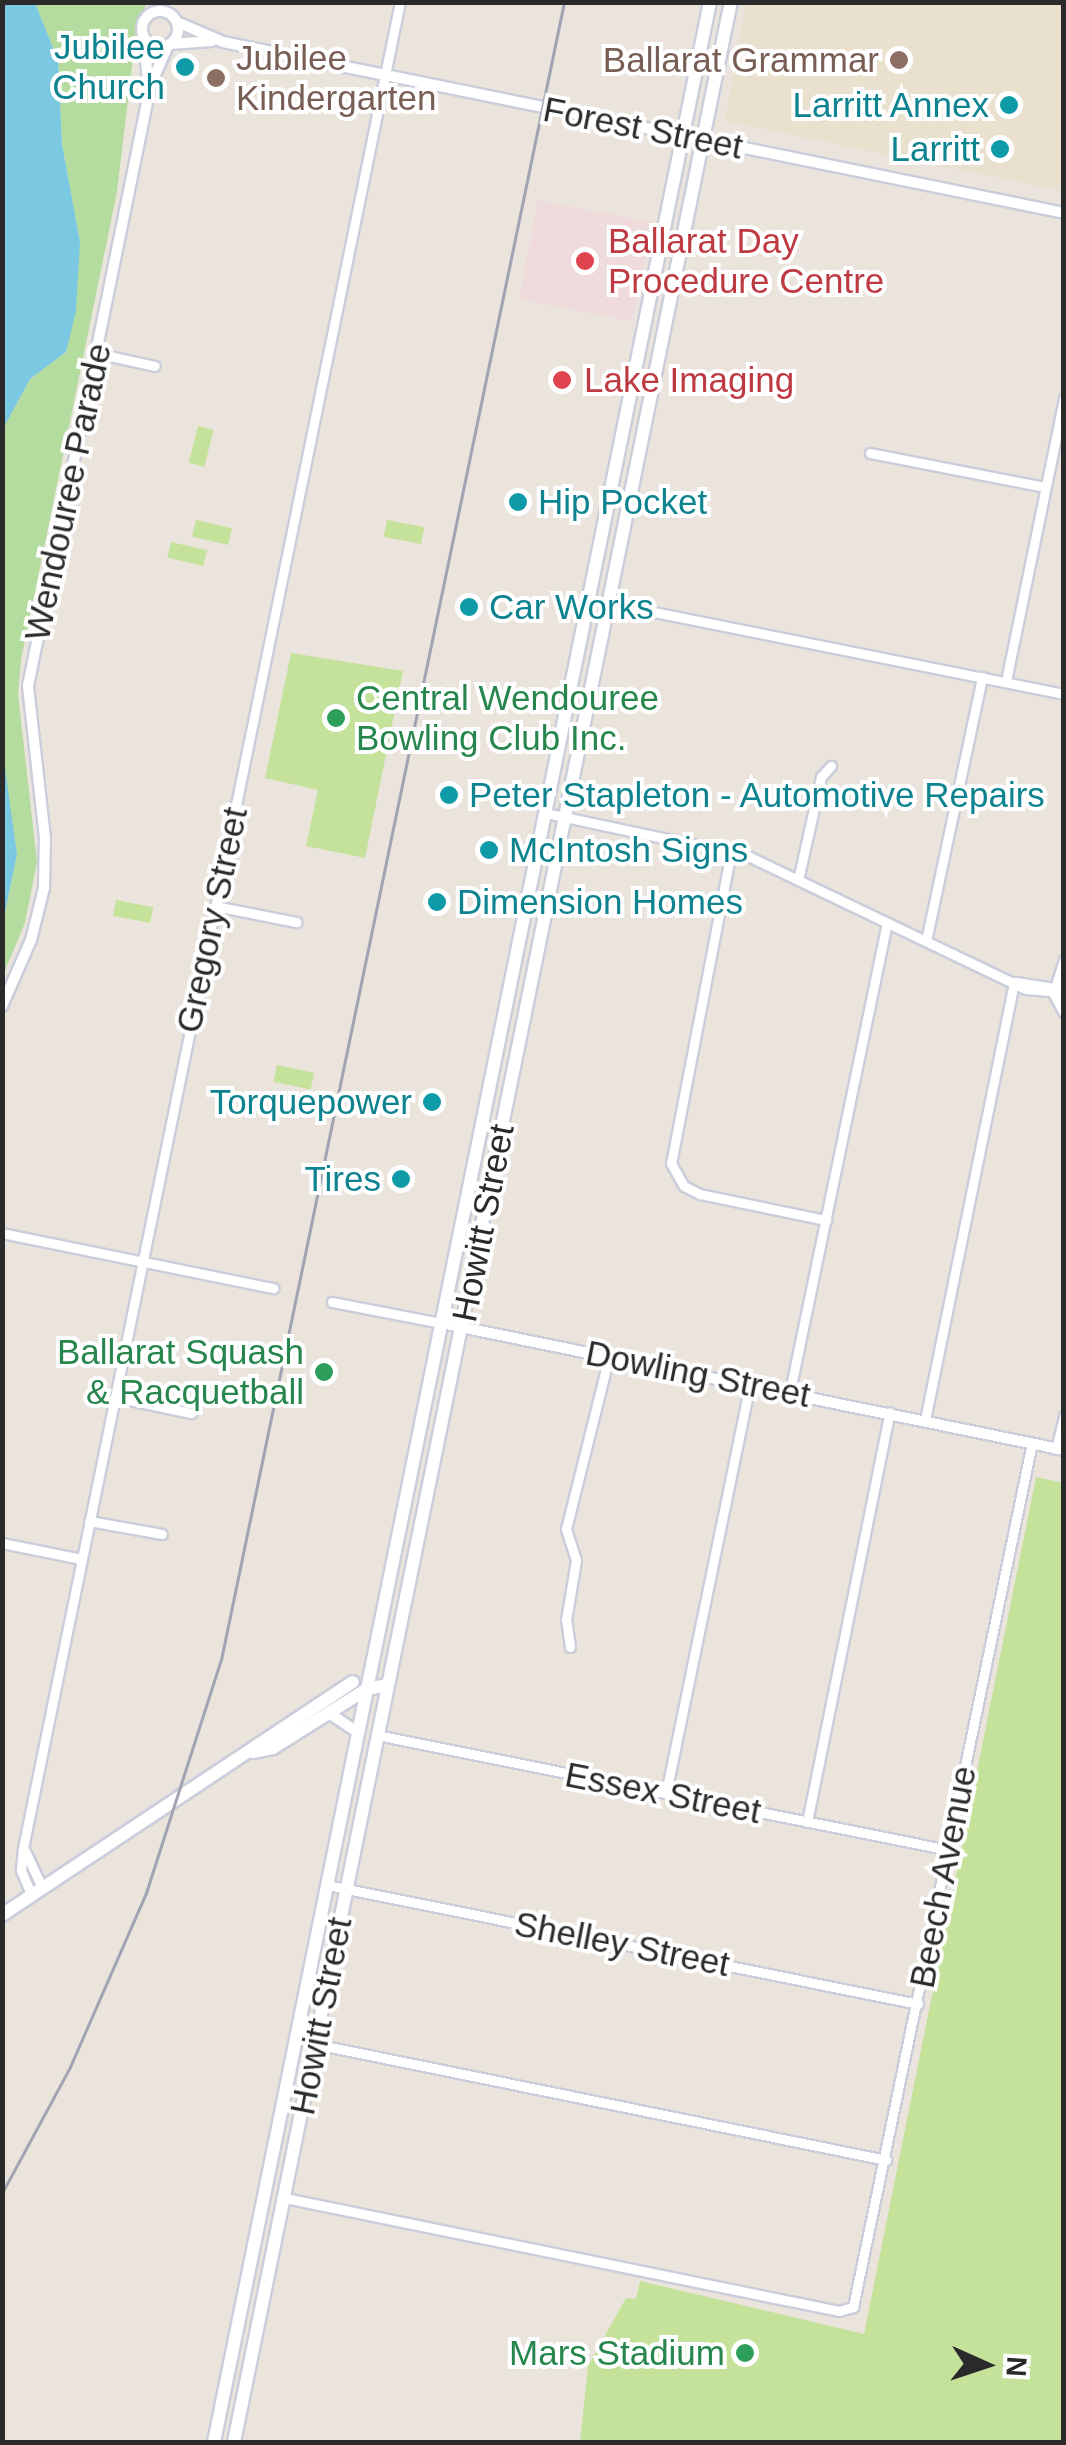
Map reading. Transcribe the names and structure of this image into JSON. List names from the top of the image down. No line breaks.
{"streets":{"main road":["Howitt Street"],"street":["Forest Street","Wendouree Parade","Gregory Street","Dowling Street","Essex Street","Beech Avenue","Shelley Street"]},"crossings":[["Forest Street","Wendouree Parade"],["Forest Street","Gregory Street"],["Forest Street","Howitt Street"],["Howitt Street","Dowling Street"],["Howitt Street","Essex Street"],["Howitt Street","Beech Avenue"],["Howitt Street","Shelley Street"],["Dowling Street","Beech Avenue"],["Essex Street","Beech Avenue"],["Beech Avenue","Shelley Street"]],"places":["Ballarat Grammar","Jubilee Church","Jubilee Kindergarten","Larritt Annex","Larritt","Ballarat Day Procedure Centre","Lake Imaging","Hip Pocket","Car Works","Central Wendouree Bowling Club Inc.","Peter Stapleton - Automotive Repairs","McIntosh Signs","Dimension Homes","Torquepower","Tires","Ballarat Squash & Racquetball","Mars Stadium"],"north":"right"}
